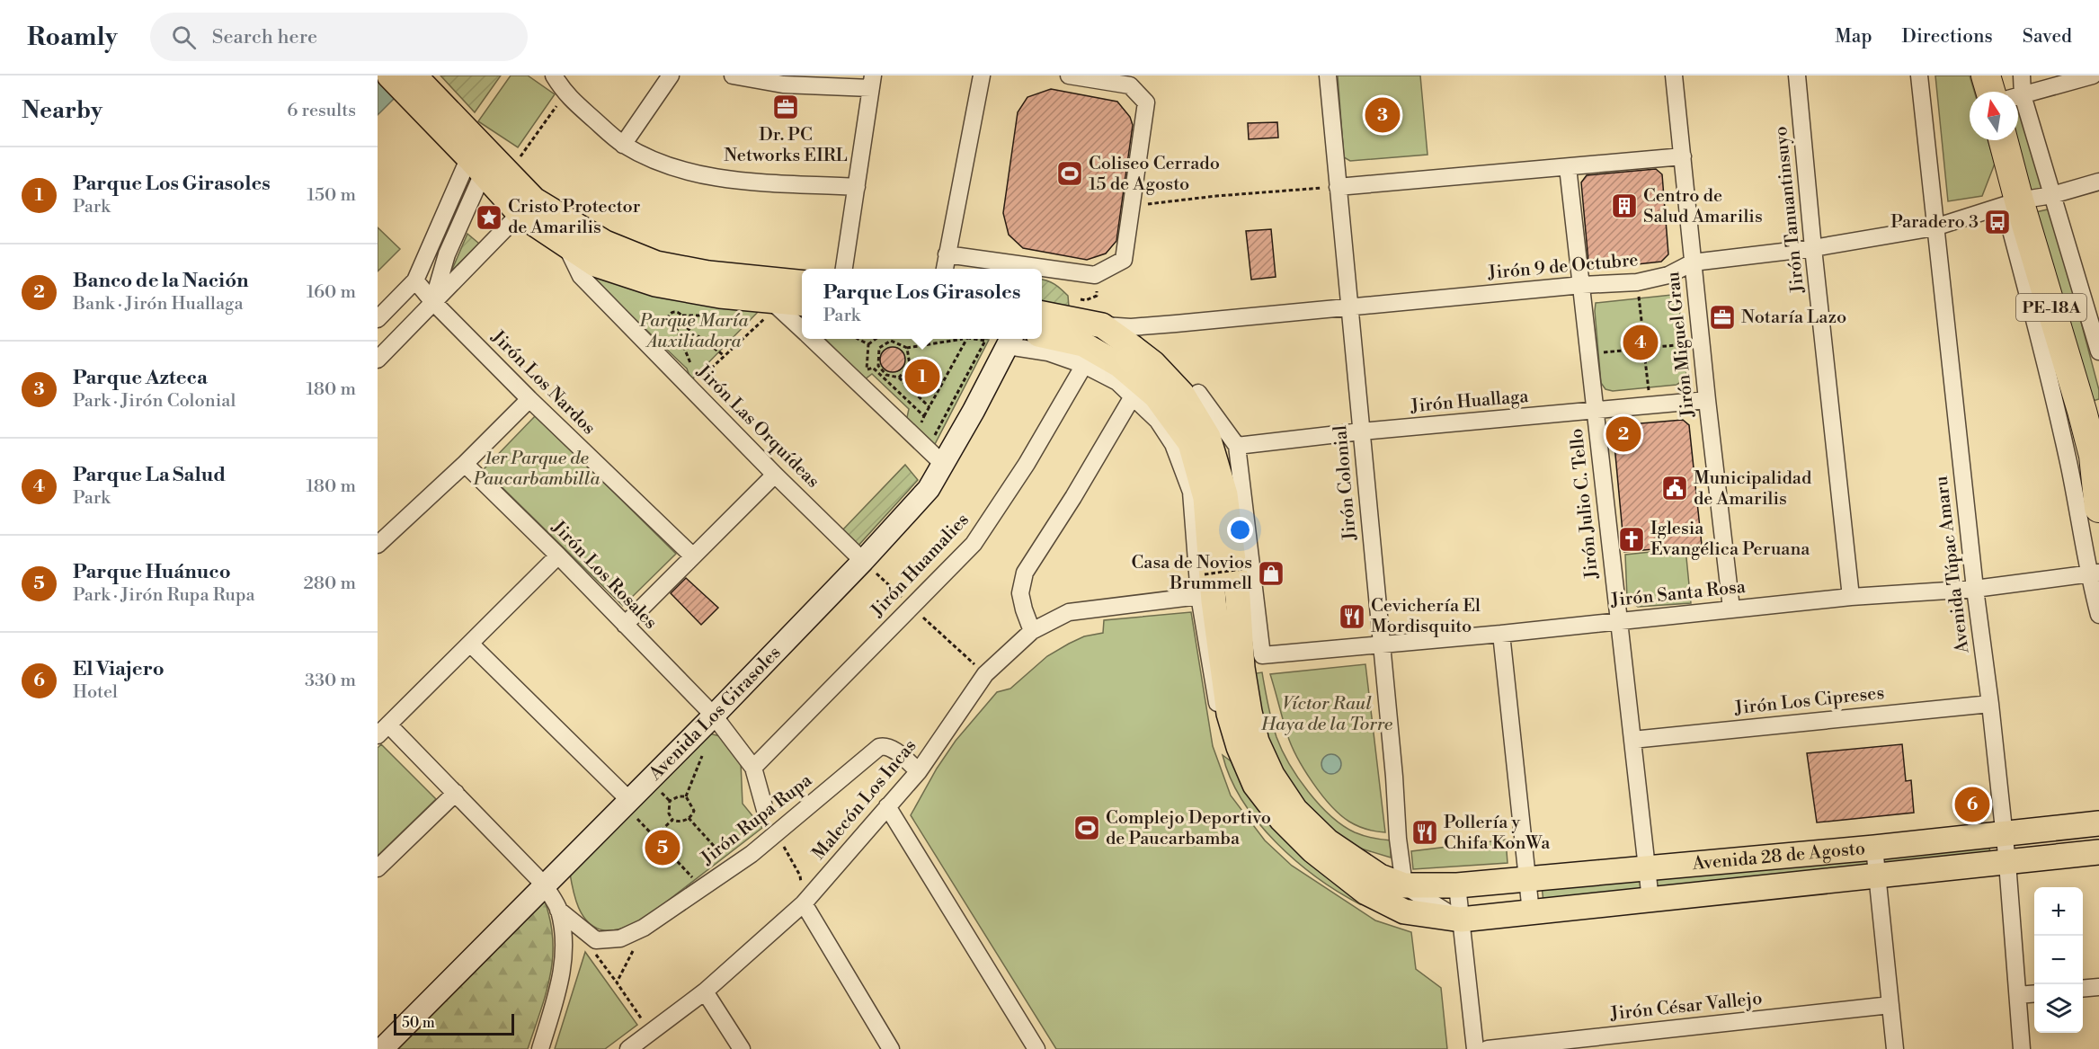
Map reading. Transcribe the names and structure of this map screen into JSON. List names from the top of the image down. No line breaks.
{"streets":{"highway":["PE-18A"],"main road":["Avenida Los Girasoles","Avenida 28 de Agosto"],"street":["Jirón Tanuantinsuyo","Jirón 9 de Octubre","Jirón Miguel Grau","Jirón Los Nardos","Jirón Huallaga","Jirón Las Orquídeas","Jirón Colonial","Jirón Julio C. Tello","Avenida Túpac Amaru","Jirón Huamalies","Jirón Los Rosales","Jirón Santa Rosa","Jirón Los Cipreses","Malecón Los Incas","Jirón Rupa Rupa","Jirón César Vallejo"]},"crossings":[["Jirón Tanuantinsuyo","Jirón 9 de Octubre"],["Jirón Tanuantinsuyo","Jirón Santa Rosa"],["Jirón 9 de Octubre","PE-18A"],["Jirón 9 de Octubre","Jirón Miguel Grau"],["Jirón 9 de Octubre","Jirón Colonial"],["Jirón 9 de Octubre","Jirón Julio C. Tello"],["Jirón 9 de Octubre","Avenida Túpac Amaru"],["Jirón 9 de Octubre","Avenida 28 de Agosto"],["Jirón Miguel Grau","Jirón Huallaga"],["Jirón Miguel Grau","Jirón Santa Rosa"],["Jirón Huallaga","Jirón Colonial"],["Jirón Huallaga","Jirón Julio C. Tello"],["Jirón Huallaga","Jirón Santa Rosa"],["Jirón Las Orquídeas","Avenida Los Girasoles"],["Jirón Colonial","Jirón Santa Rosa"],["Jirón Colonial","Avenida 28 de Agosto"],["Jirón Julio C. Tello","Jirón Santa Rosa"],["Jirón Julio C. Tello","Jirón Los Cipreses"],["Jirón Julio C. Tello","Avenida 28 de Agosto"],["Avenida Túpac Amaru","Jirón Santa Rosa"],["Avenida Túpac Amaru","Jirón Los Cipreses"],["Avenida Túpac Amaru","Avenida 28 de Agosto"],["Jirón Huamalies","Jirón Los Rosales"],["Jirón Los Rosales","Avenida Los Girasoles"],["Malecón Los Incas","Jirón Rupa Rupa"]],"parks":["Parque María Auxiliadora","1er Parque de Paucarbambilla","Víctor Raul Haya de la Torre"],"places":{"office":["Dr. PC Networks EIRL","Notaría Lazo"],"sports":["Coliseo Cerrado 15 de Agosto","Complejo Deportivo de Paucarbamba"],"building":["Centro de Salud Amarilis"],"place":["Cristo Protector de Amarilis"],"bus stop":["Paradero 3"],"public building":["Municipalidad de Amarilis"],"church":["Iglesia Evangélica Peruana"],"shop":["Casa de Novios Brummell"],"restaurant":["Cevichería El Mordisquito","Pollería y Chifa KonWa"]},"scale_bar":"50 m","north":"top","page":{"header":"Roamly","search":"Search here","nav":["Map","Directions","Saved"],"heading":["Nearby","6 results"],"pins":["3","4","1","2","6","5"],"list":[{"mark":"1","name":"Parque Los Girasoles","note":"Park","value":"150 m"},{"mark":"2","name":"Banco de la Nación","note":"Bank · Jirón Huallaga","value":"160 m"},{"mark":"3","name":"Parque Azteca","note":"Park · Jirón Colonial","value":"180 m"},{"mark":"4","name":"Parque La Salud","note":"Park","value":"180 m"},{"mark":"5","name":"Parque Huánuco","note":"Park · Jirón Rupa Rupa","value":"280 m"},{"mark":"6","name":"El Viajero","note":"Hotel","value":"330 m"}],"popup":["Parque Los Girasoles","Park"],"map_buttons":["+","−"],"scale":"50 m"}}
